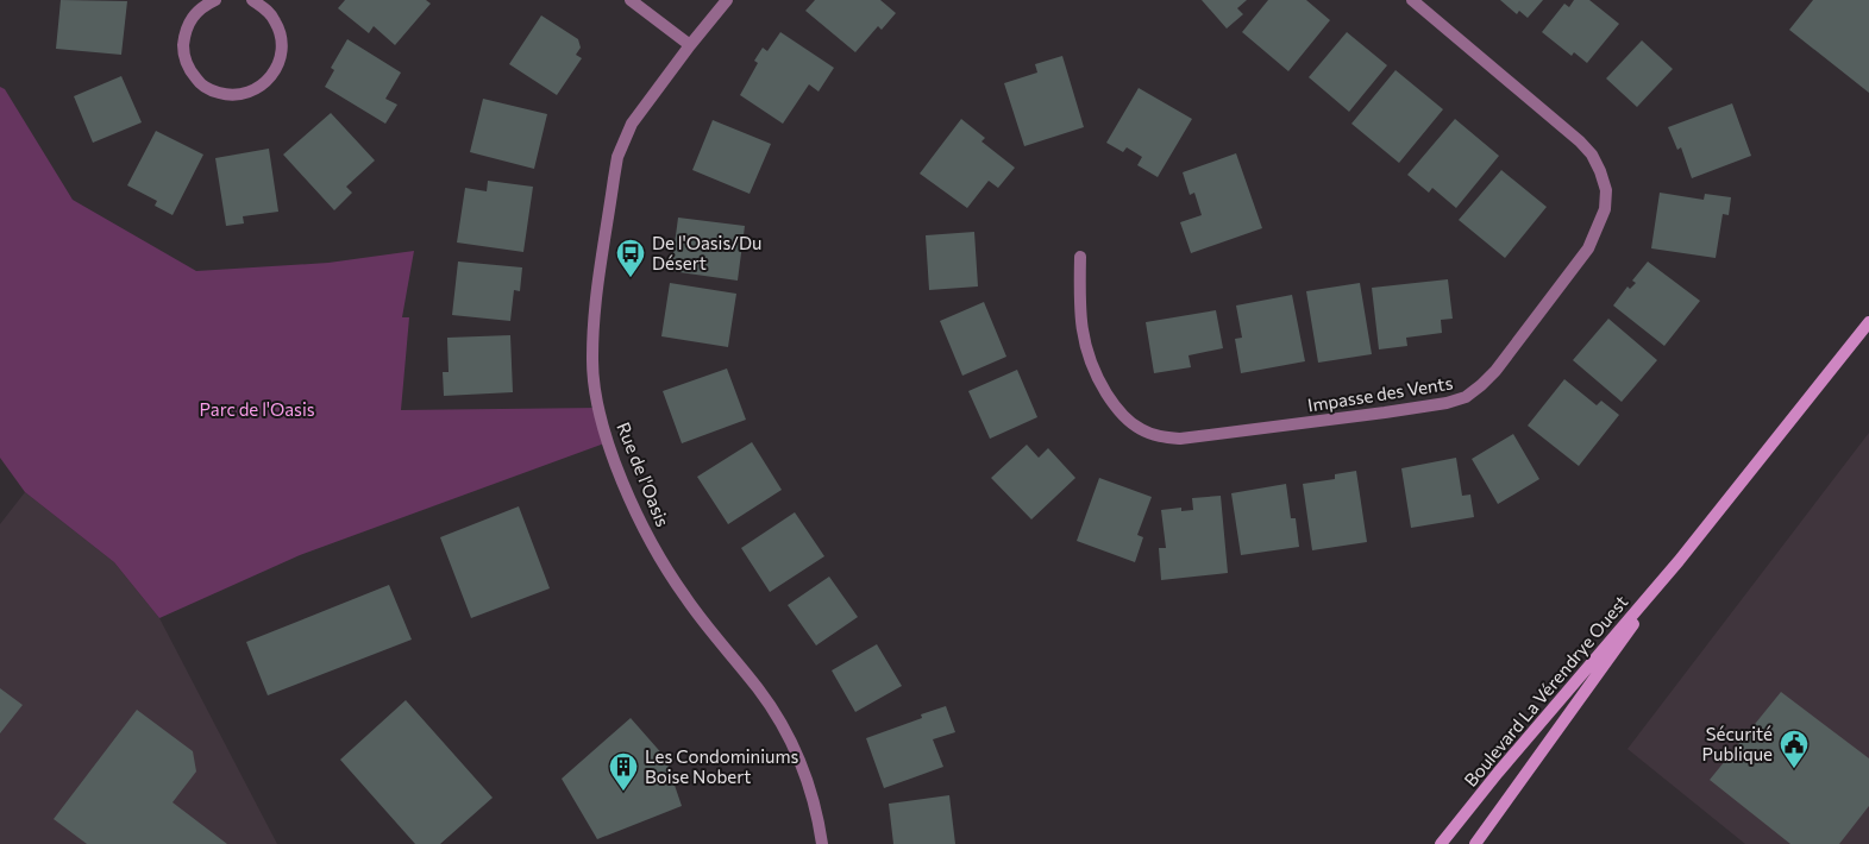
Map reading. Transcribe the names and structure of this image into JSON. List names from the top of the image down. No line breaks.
{"streets":{"main road":["Boulevard La Vérendrye Ouest"],"street":["Impasse des Vents","Rue de l'Oasis"]},"parks":["Parc de l'Oasis"],"places":{"bus stop":["De l'Oasis/Du Désert"],"public building":["Sécurité Publique"],"building":["Les Condominiums Boise Nobert"]}}
